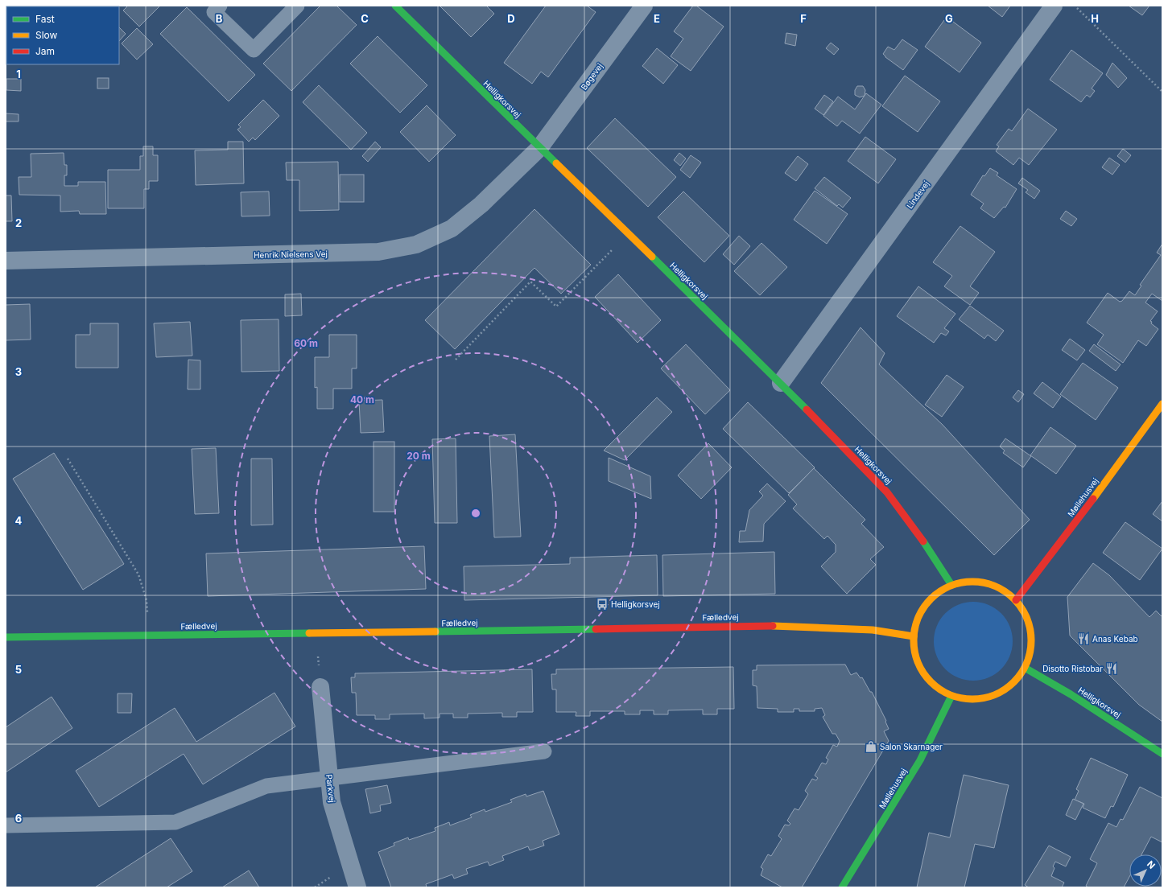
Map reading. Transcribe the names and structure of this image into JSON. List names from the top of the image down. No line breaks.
{"streets":{"street":["Bøgevej","Helligkorsvej","Lindevej","Henrik Nielsens Vej","Møllehusvej","Fælledvej","Parkvej"]},"crossings":[["Bøgevej","Helligkorsvej"],["Bøgevej","Henrik Nielsens Vej"],["Helligkorsvej","Lindevej"],["Helligkorsvej","Henrik Nielsens Vej"]],"places":{"bus stop":["Helligkorsvej"],"restaurant":["Anas Kebab","Disotto Ristobar"],"shop":["Salon Skarnager"]},"legend":["Fast","Slow","Jam"],"north":"top right","grid":{"columns":["B","C","D","E","F","G","H"],"rows":["1","2","3","4","5","6"]},"rings":["60 m","40 m","20 m"]}
